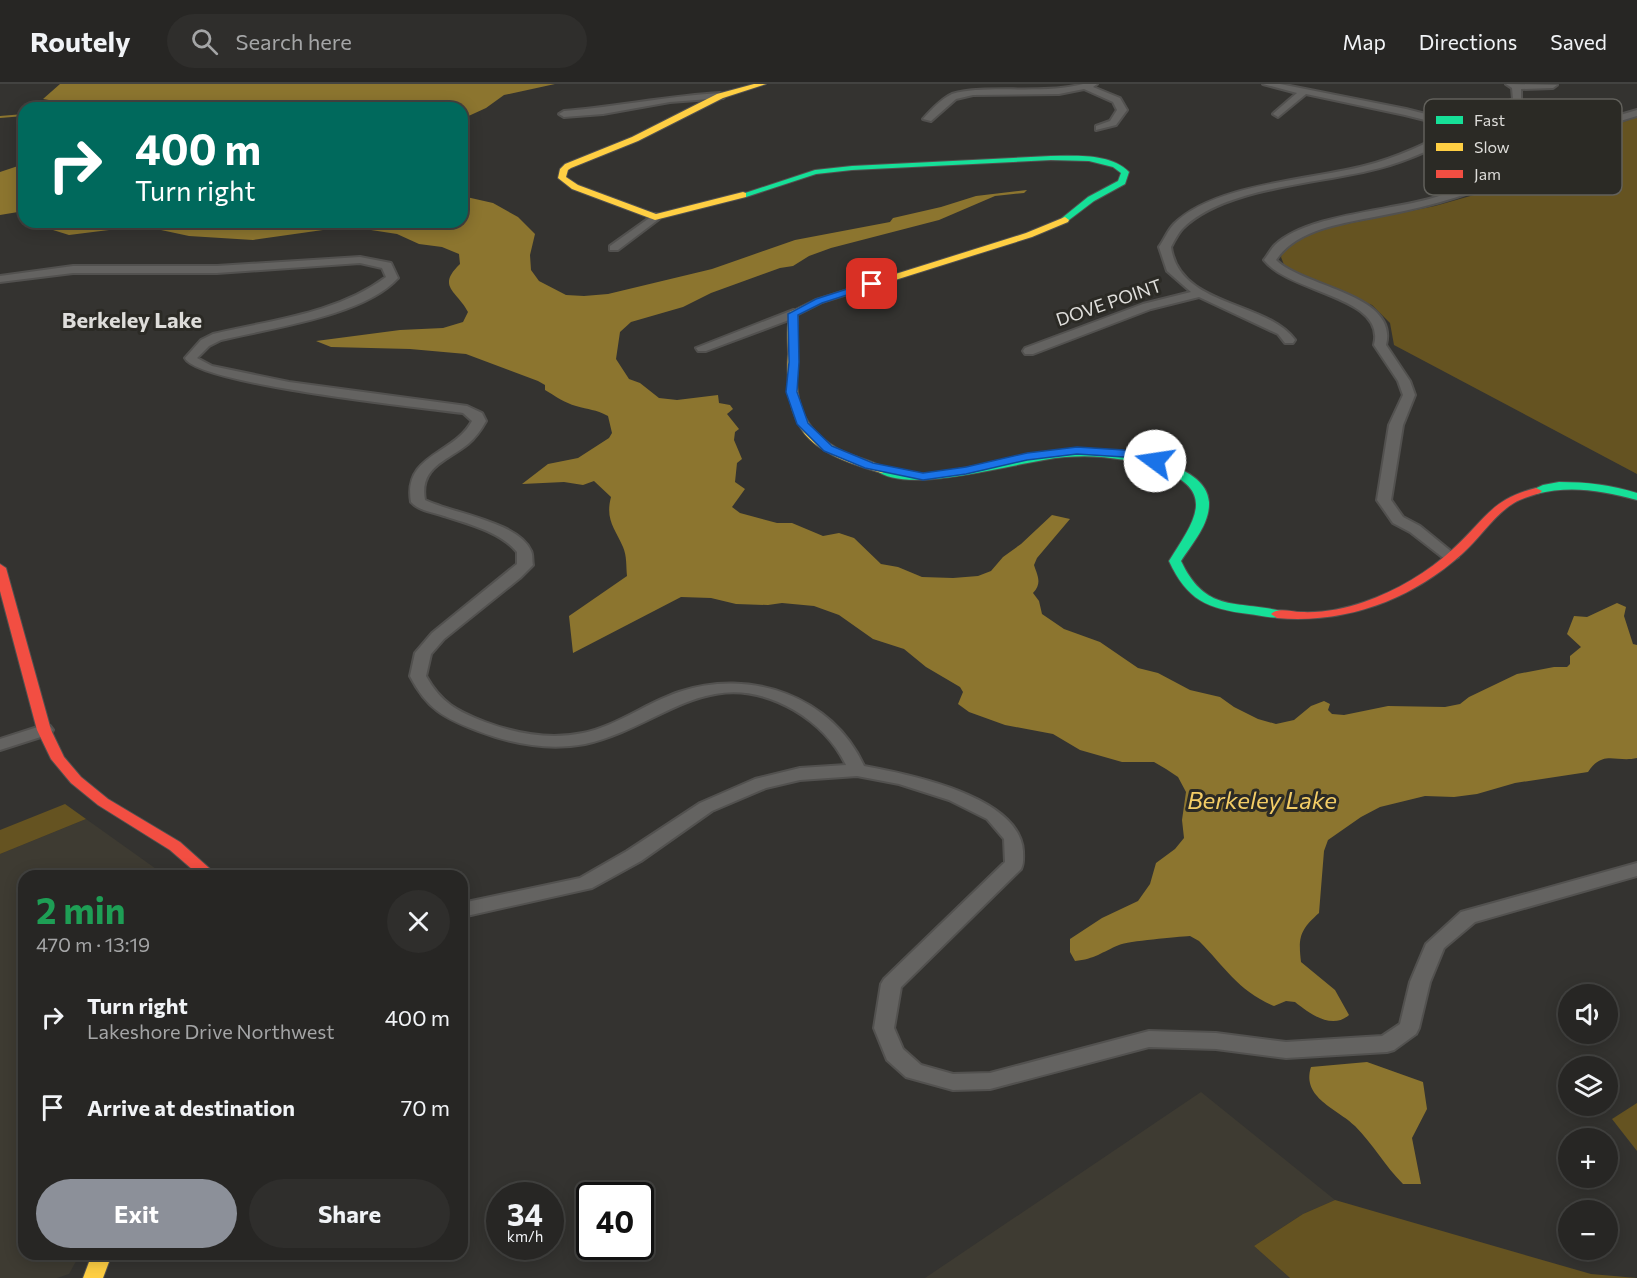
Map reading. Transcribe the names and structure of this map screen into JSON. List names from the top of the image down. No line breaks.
{"streets":{"street":["DOVE POINT"]},"districts":["Berkeley Lake"],"water":["Berkeley Lake"],"legend":["Fast","Slow","Jam"],"page":{"header":"Routely","search":"Search here","nav":["Map","Directions","Saved"],"turn":["400 m","Turn right"],"heading":["2 min","470 m · 13:19"],"list":[{"name":"Turn right","note":"Lakeshore Drive Northwest","value":"400 m"},{"name":"Arrive at destination","value":"70 m"}],"map_buttons":["+","−"],"buttons":["Exit","Share"],"speed":"34 km/h","limit":"40"}}
